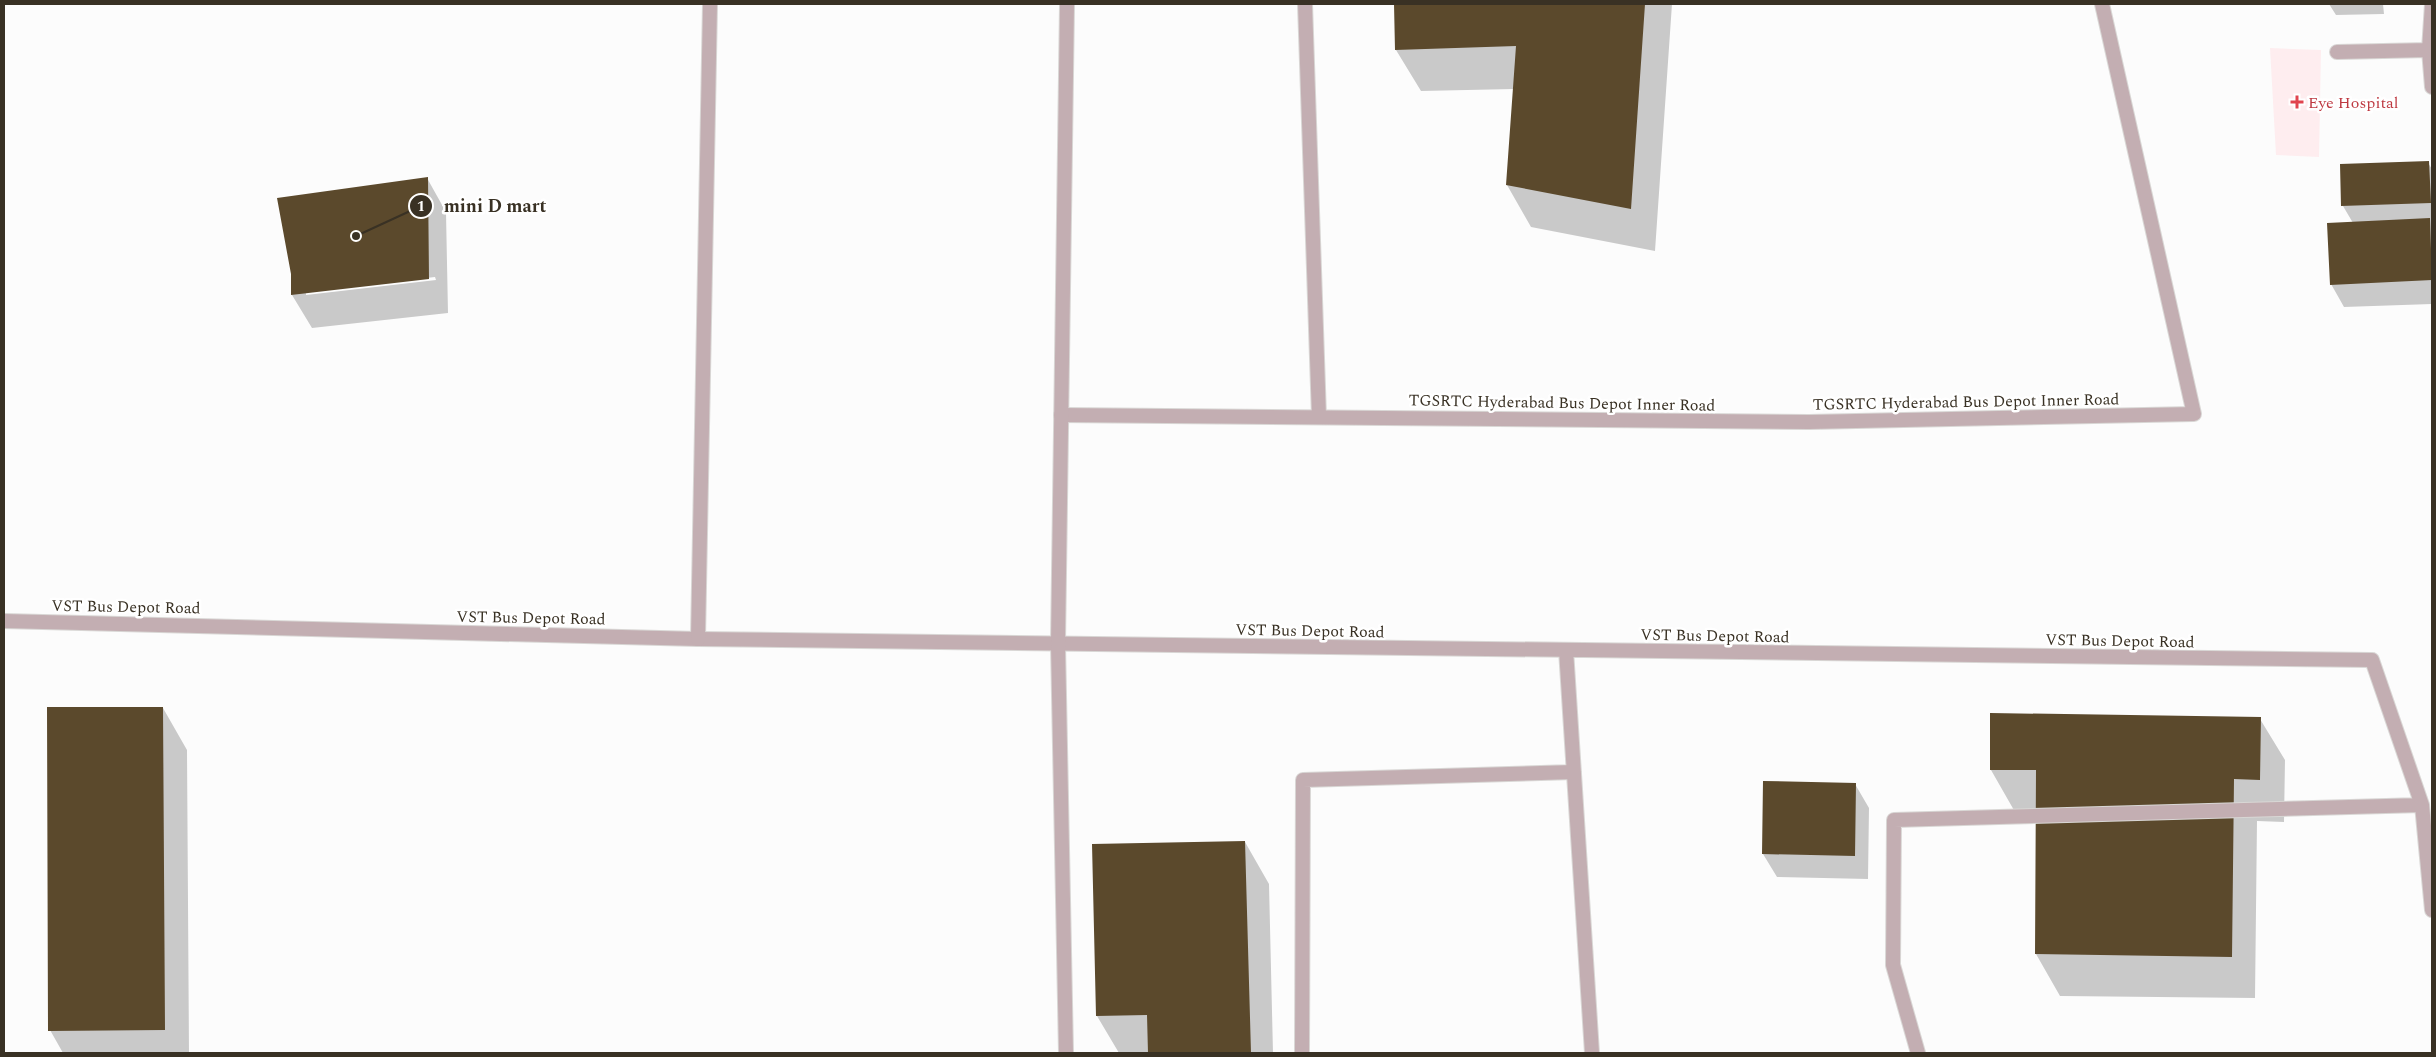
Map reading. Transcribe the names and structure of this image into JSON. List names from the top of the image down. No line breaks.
{"streets":{"street":["TGSRTC Hyderabad Bus Depot Inner Road","VST Bus Depot Road"]},"places":{"health":["Eye Hospital"],"other":["mini D mart"]}}
